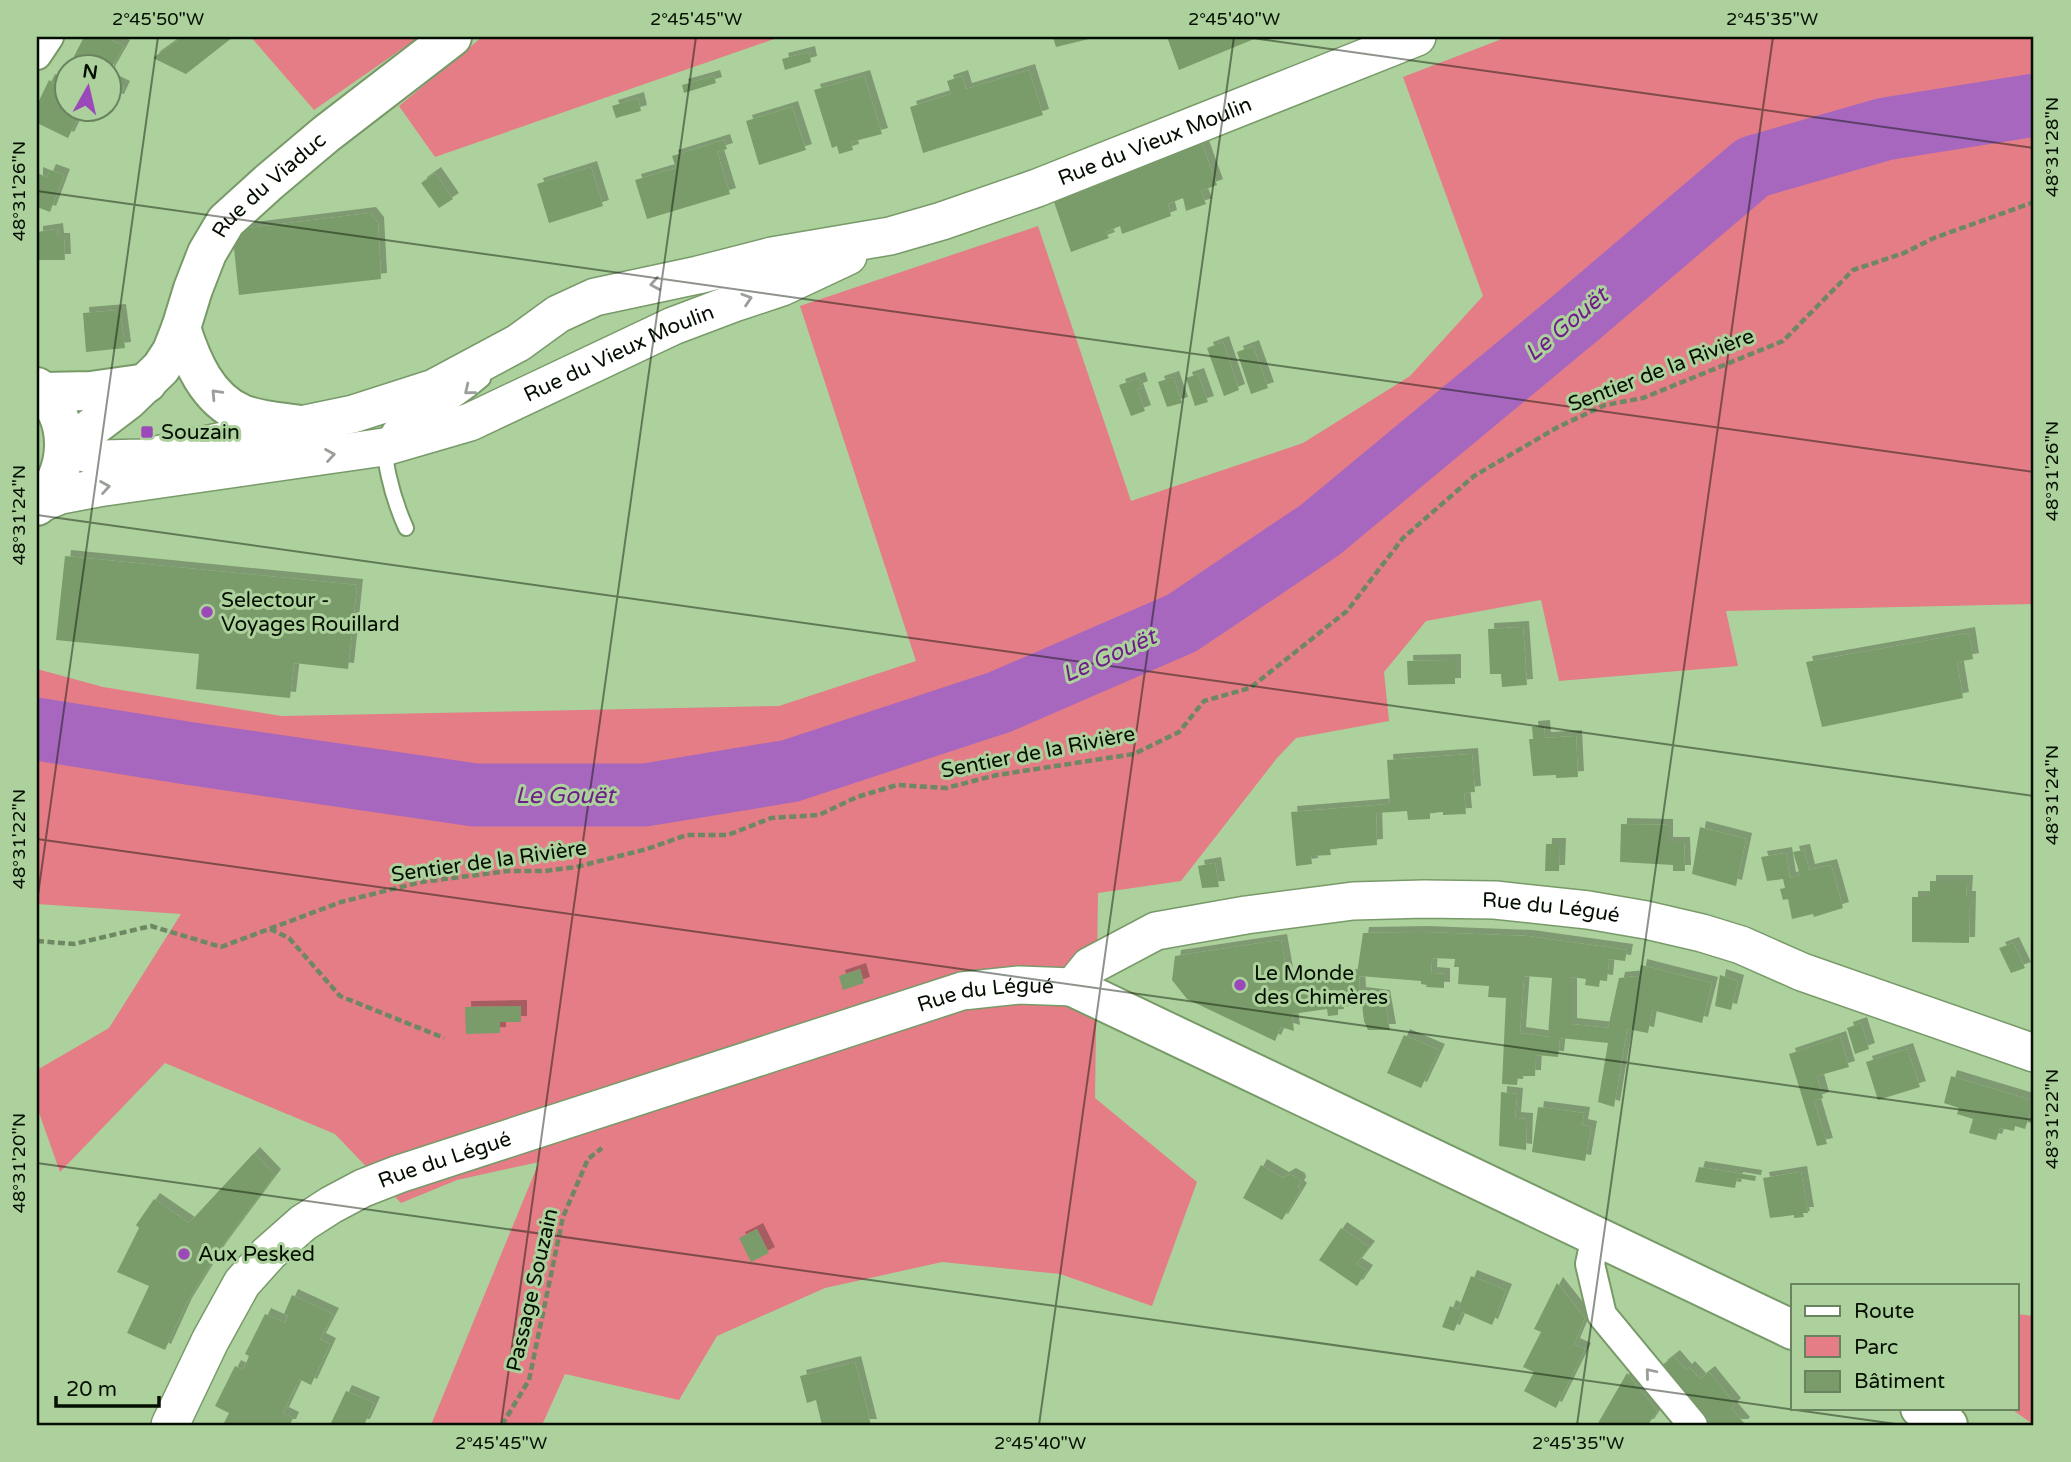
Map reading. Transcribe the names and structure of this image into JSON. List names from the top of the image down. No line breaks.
{"streets":{"main road":["Rue du Viaduc"],"street":["Rue du Vieux Moulin","Rue du Légué"],"path":["Sentier de la Rivière","Passage Souzain"]},"crossings":[["Rue du Vieux Moulin","Rue du Viaduc"]],"water":["Le Gouët"],"places":{"transit":["Souzain"],"other":["Selectour - Voyages Rouillard","Le Monde des Chimères","Aux Pesked"]},"legend":["Route","Parc","Bâtiment"],"scale_bar":"20 m","north":"top","coordinates":["2°45'50\"W","2°45'45\"W","2°45'40\"W","2°45'35\"W","48°31'28\"N","48°31'26\"N","48°31'24\"N","48°31'22\"N","48°31'20\"N"]}
